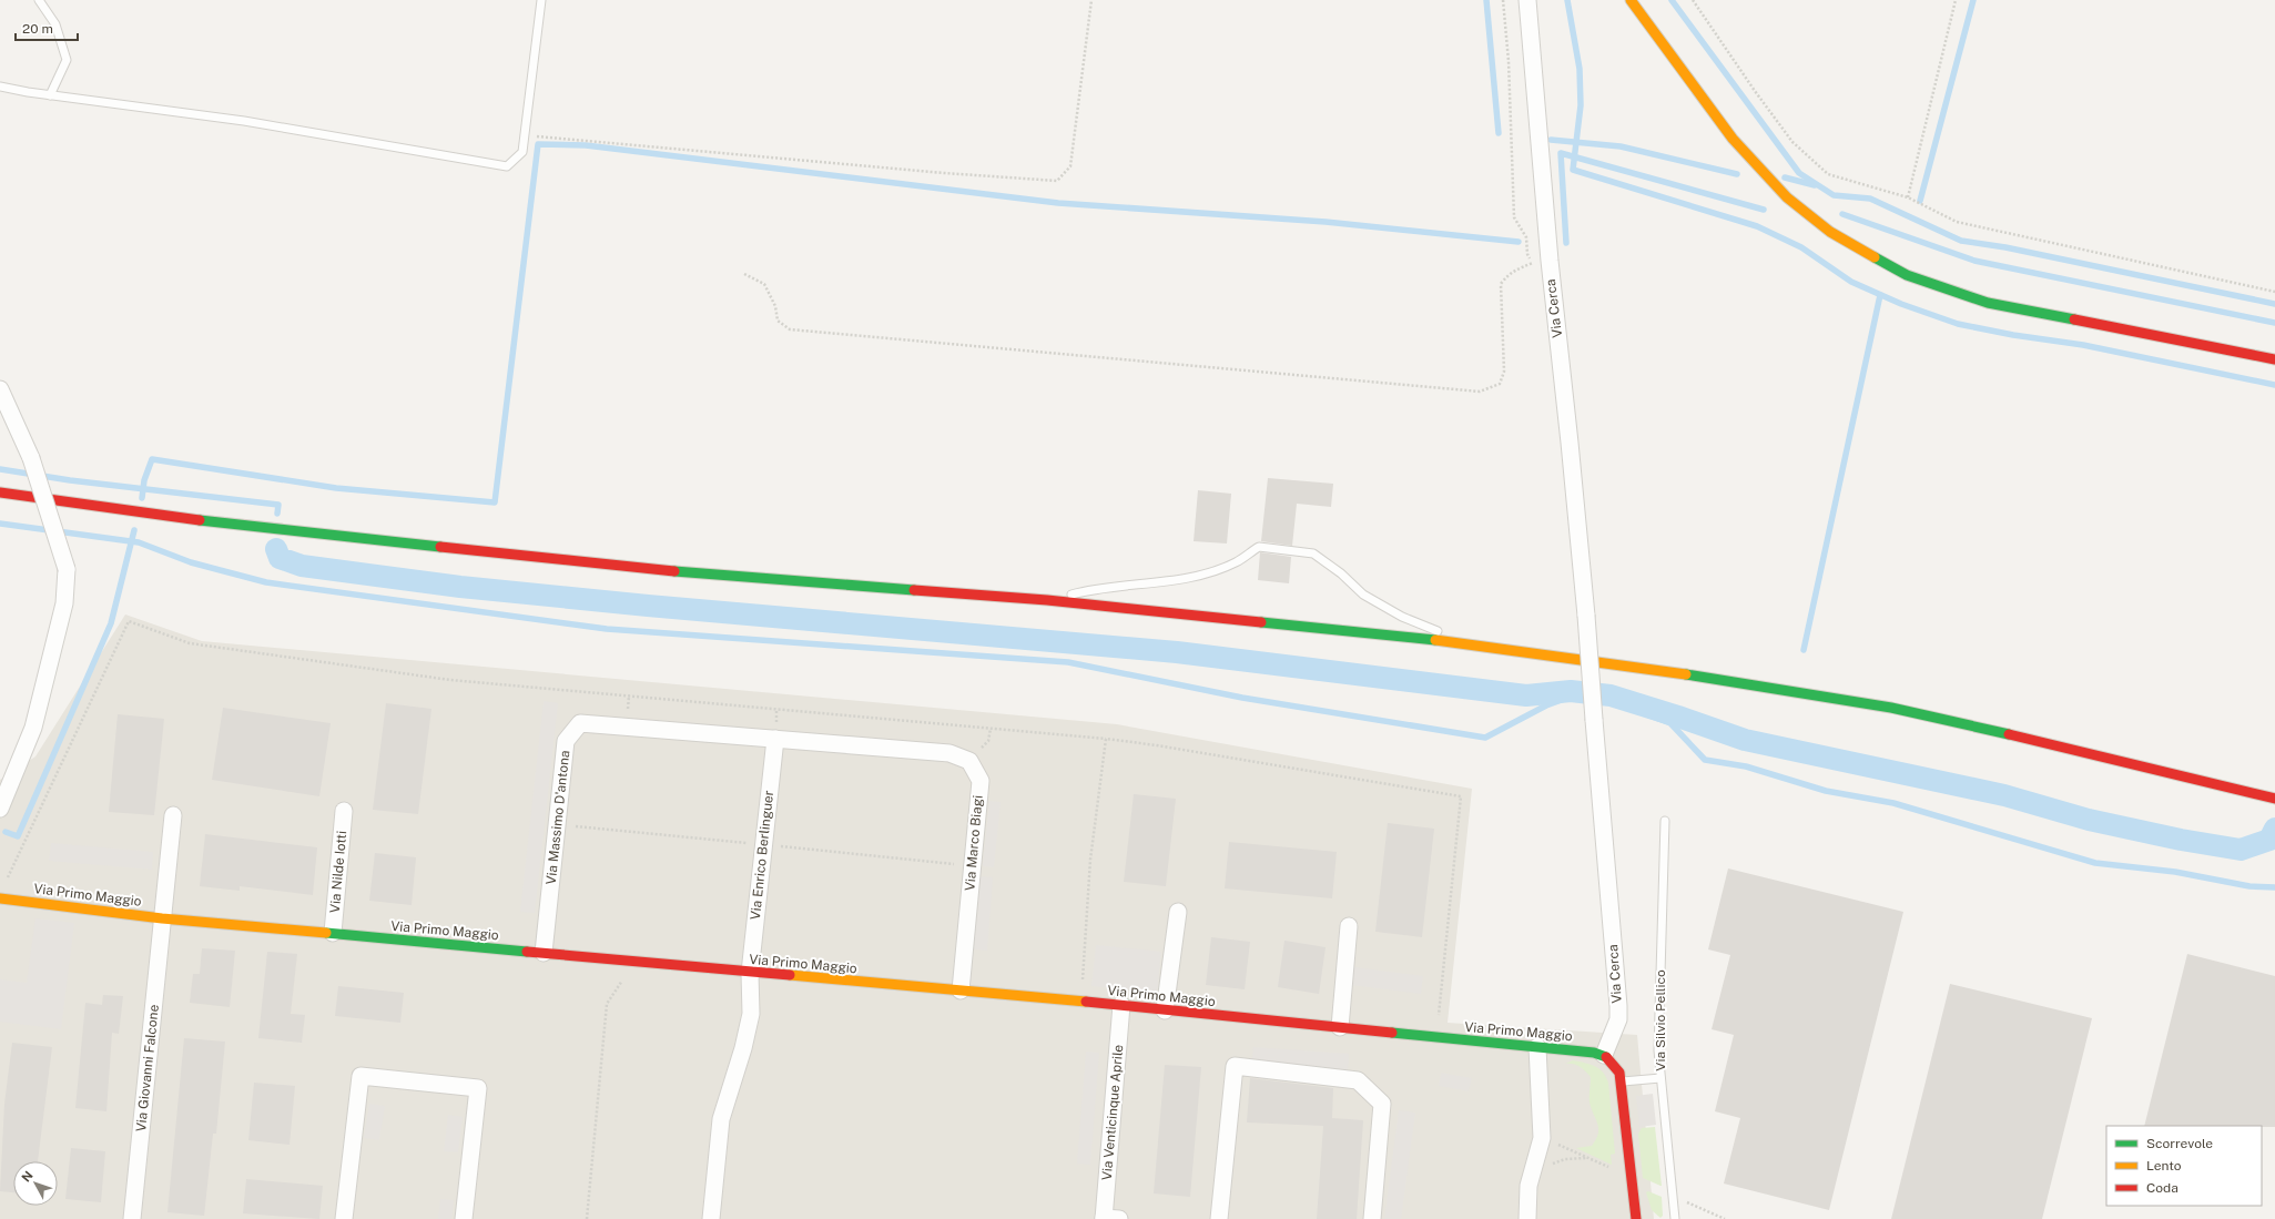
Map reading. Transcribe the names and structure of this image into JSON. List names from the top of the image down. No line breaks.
{"streets":{"main road":["Via Primo Maggio"],"street":["Via Cerca","Via Massimo D'antona","Via Marco Biagi","Via Enrico Berlinguer","Via Nilde Iotti","Via Giovanni Falcone","Via Venticinque Aprile"],"lane":["Via Silvio Pellico"]},"crossings":[["Via Cerca","Via Primo Maggio"],["Via Massimo D'antona","Via Marco Biagi"],["Via Massimo D'antona","Via Enrico Berlinguer"],["Via Massimo D'antona","Via Primo Maggio"],["Via Marco Biagi","Via Enrico Berlinguer"],["Via Marco Biagi","Via Primo Maggio"],["Via Enrico Berlinguer","Via Primo Maggio"],["Via Nilde Iotti","Via Primo Maggio"],["Via Primo Maggio","Via Giovanni Falcone"],["Via Primo Maggio","Via Venticinque Aprile"]],"legend":["Scorrevole","Lento","Coda"],"scale_bar":"20 m","north":"top left"}
